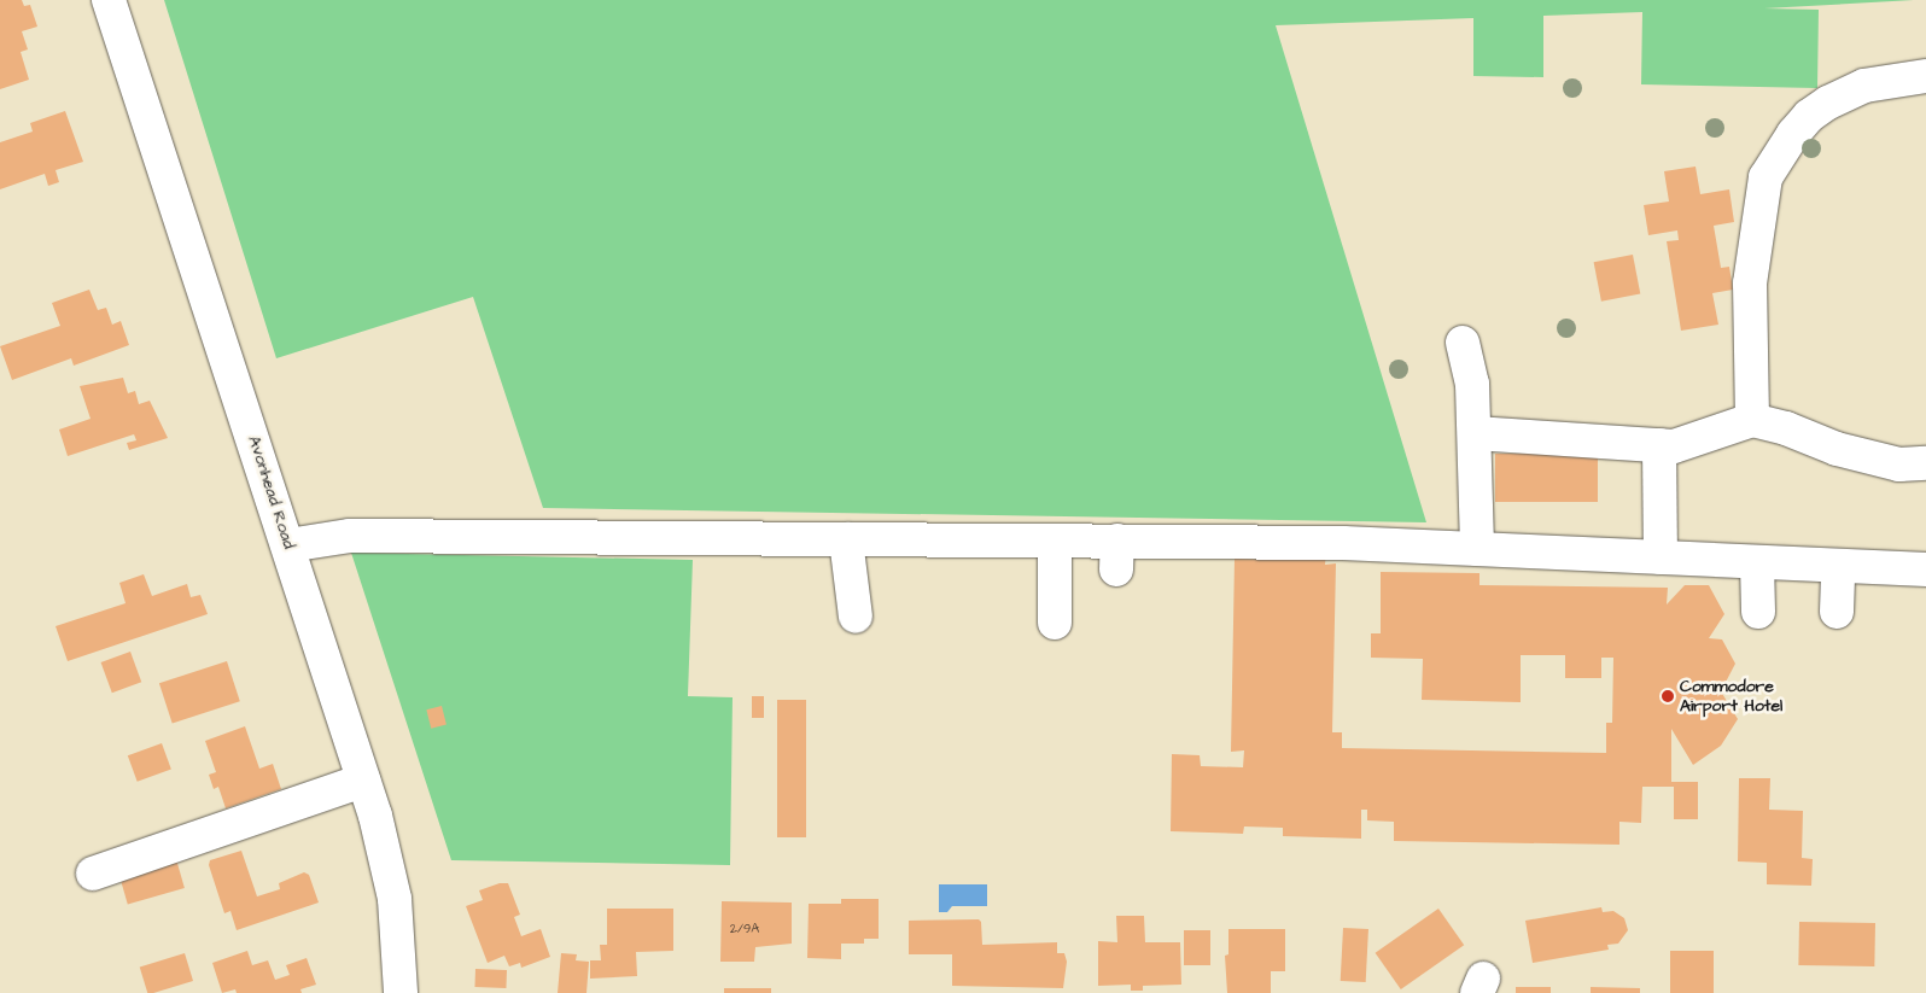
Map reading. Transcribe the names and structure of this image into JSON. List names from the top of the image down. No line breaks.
{"streets":{"street":["Avonhead Road"]},"places":["Commodore Airport Hotel"],"house_numbers":["2/9A"]}
